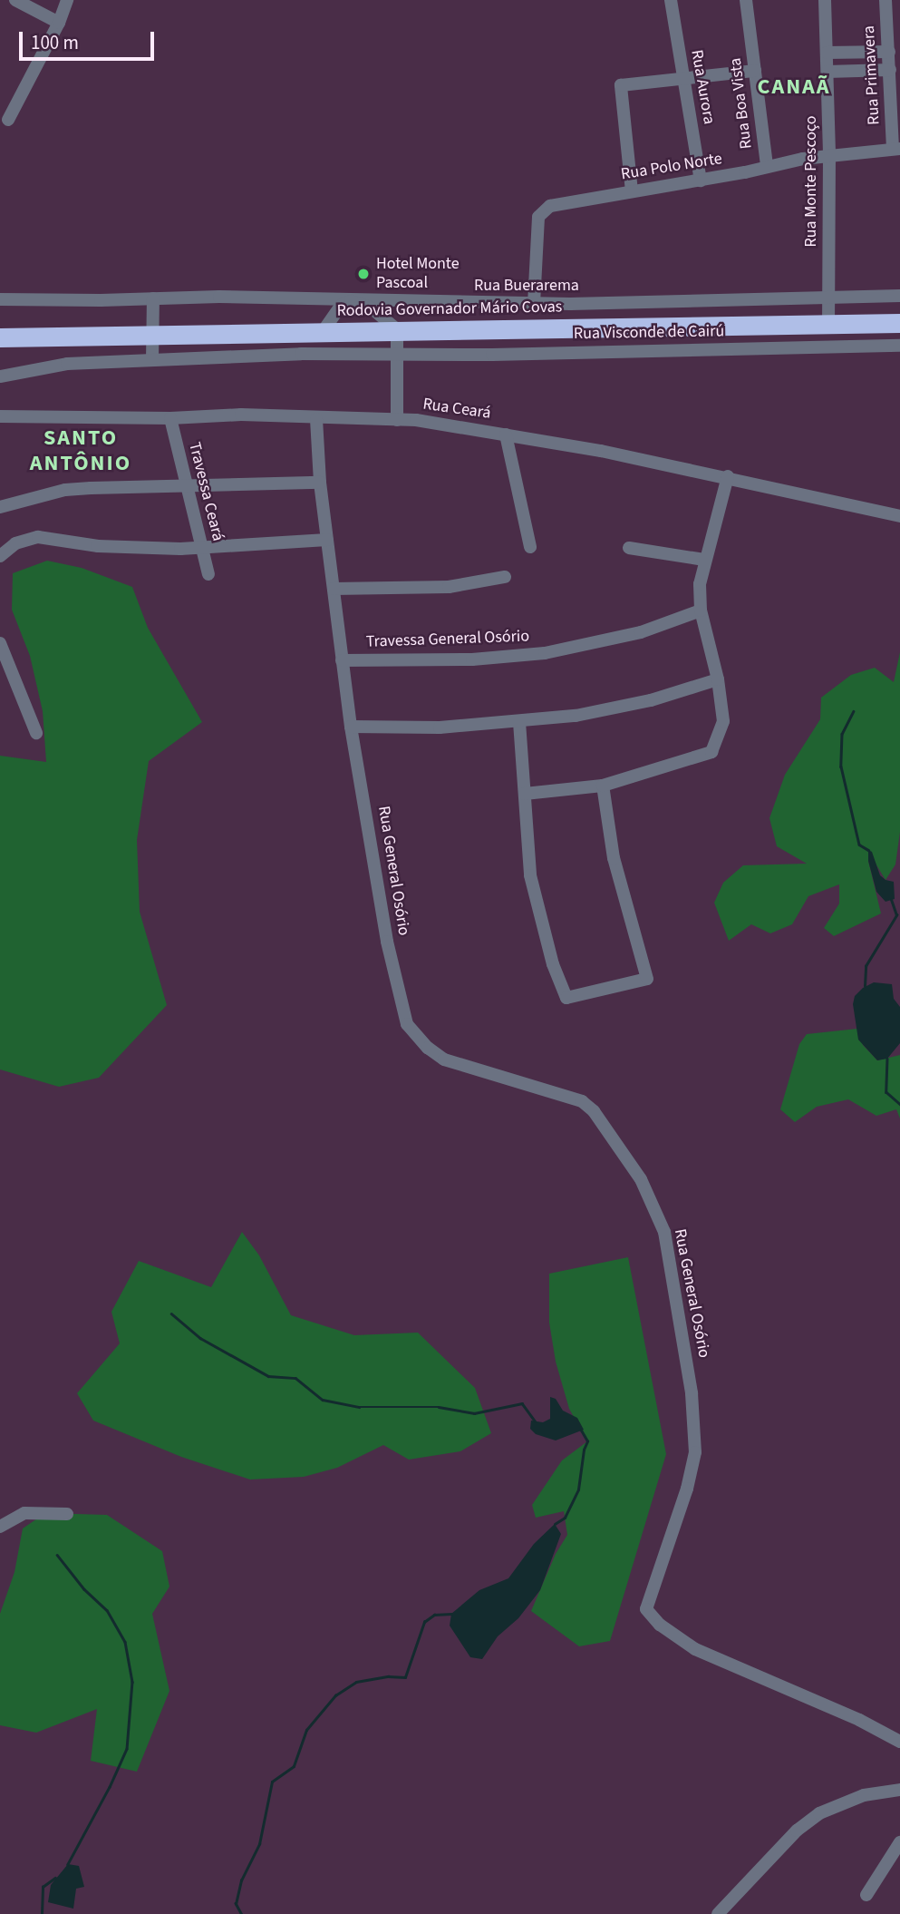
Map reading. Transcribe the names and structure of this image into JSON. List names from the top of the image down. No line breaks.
{"streets":{"highway":["Rodovia Governador Mário Covas"],"street":["Rua Primavera","Rua Aurora","Rua Boa Vista","Rua Polo Norte","Rua Monte Pescoço","Rua Buerarema","Rua Visconde de Cairú","Rua Ceará","Travessa Ceará","Travessa General Osório","Rua General Osório"]},"crossings":[["Rua Primavera","Rua Polo Norte"],["Rua Aurora","Rua Polo Norte"],["Rua Boa Vista","Rua Polo Norte"],["Rua Polo Norte","Rua Monte Pescoço"],["Rua Polo Norte","Rua Buerarema"],["Rua Monte Pescoço","Rua Buerarema"],["Rua Monte Pescoço","Rodovia Governador Mário Covas"],["Rua Ceará","Travessa Ceará"],["Rua Ceará","Rua General Osório"],["Travessa General Osório","Rua General Osório"]],"districts":["CANAÃ","SANTO ANTÔNIO"],"places":["Hotel Monte Pascoal"],"scale_bar":"100 m"}
